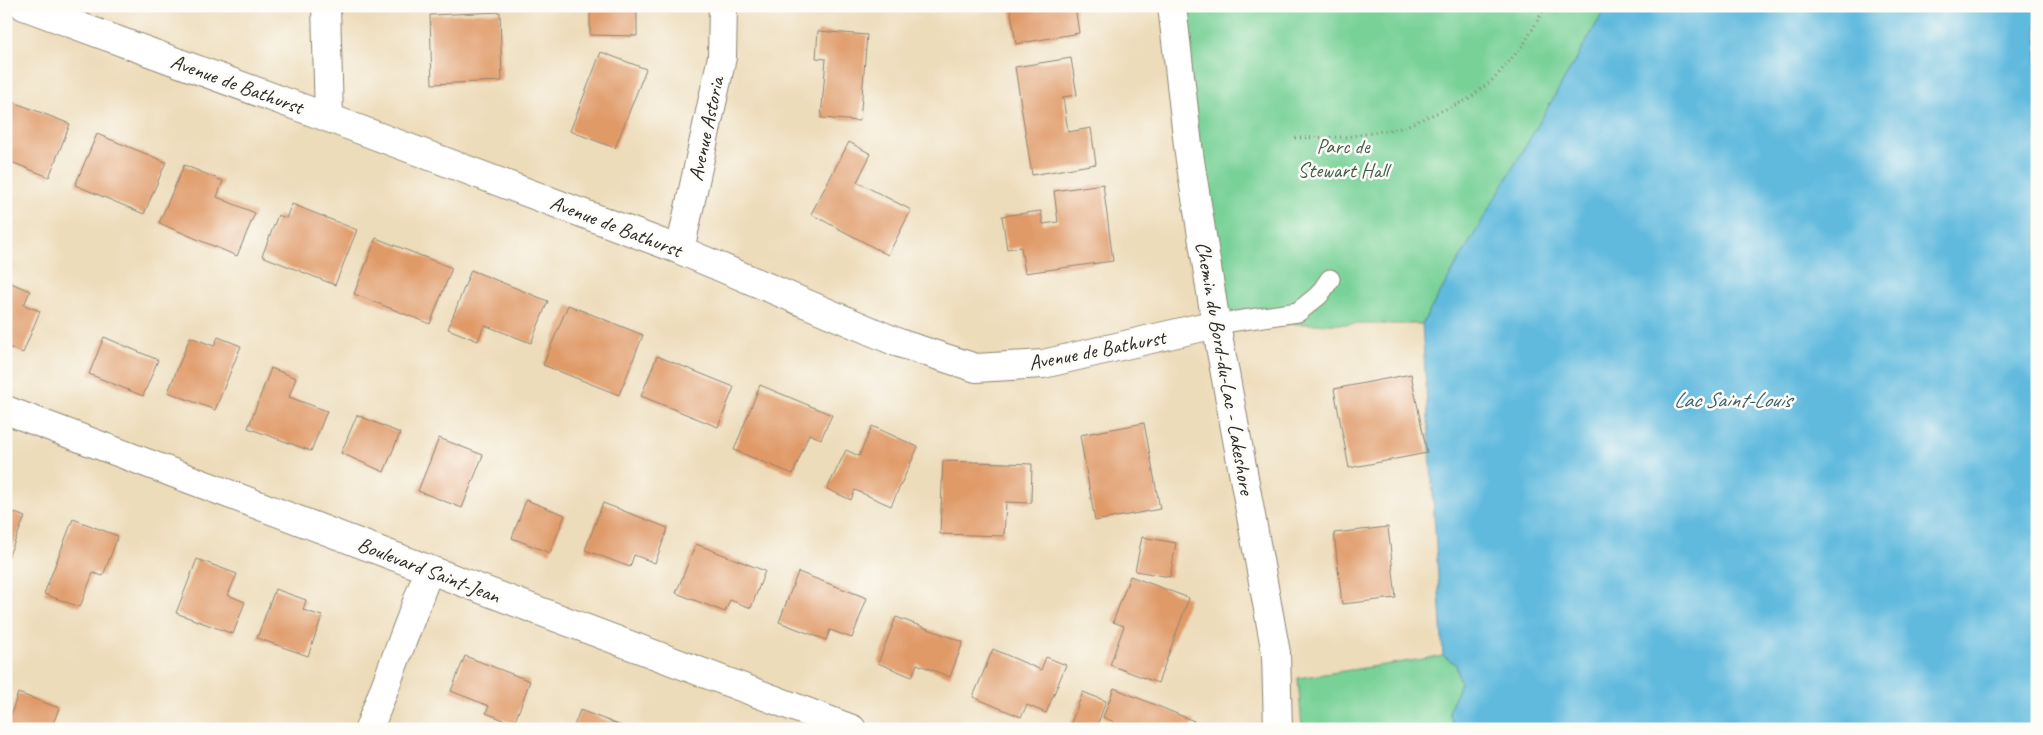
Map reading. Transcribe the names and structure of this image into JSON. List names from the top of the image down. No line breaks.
{"streets":{"street":["Avenue de Bathurst","Avenue Astoria","Chemin du Bord-du-Lac - Lakeshore","Boulevard Saint-Jean"]},"crossings":[["Avenue de Bathurst","Avenue Astoria"],["Avenue de Bathurst","Chemin du Bord-du-Lac - Lakeshore"]],"water":["Lac Saint-Louis"],"parks":["Parc de Stewart Hall"]}
